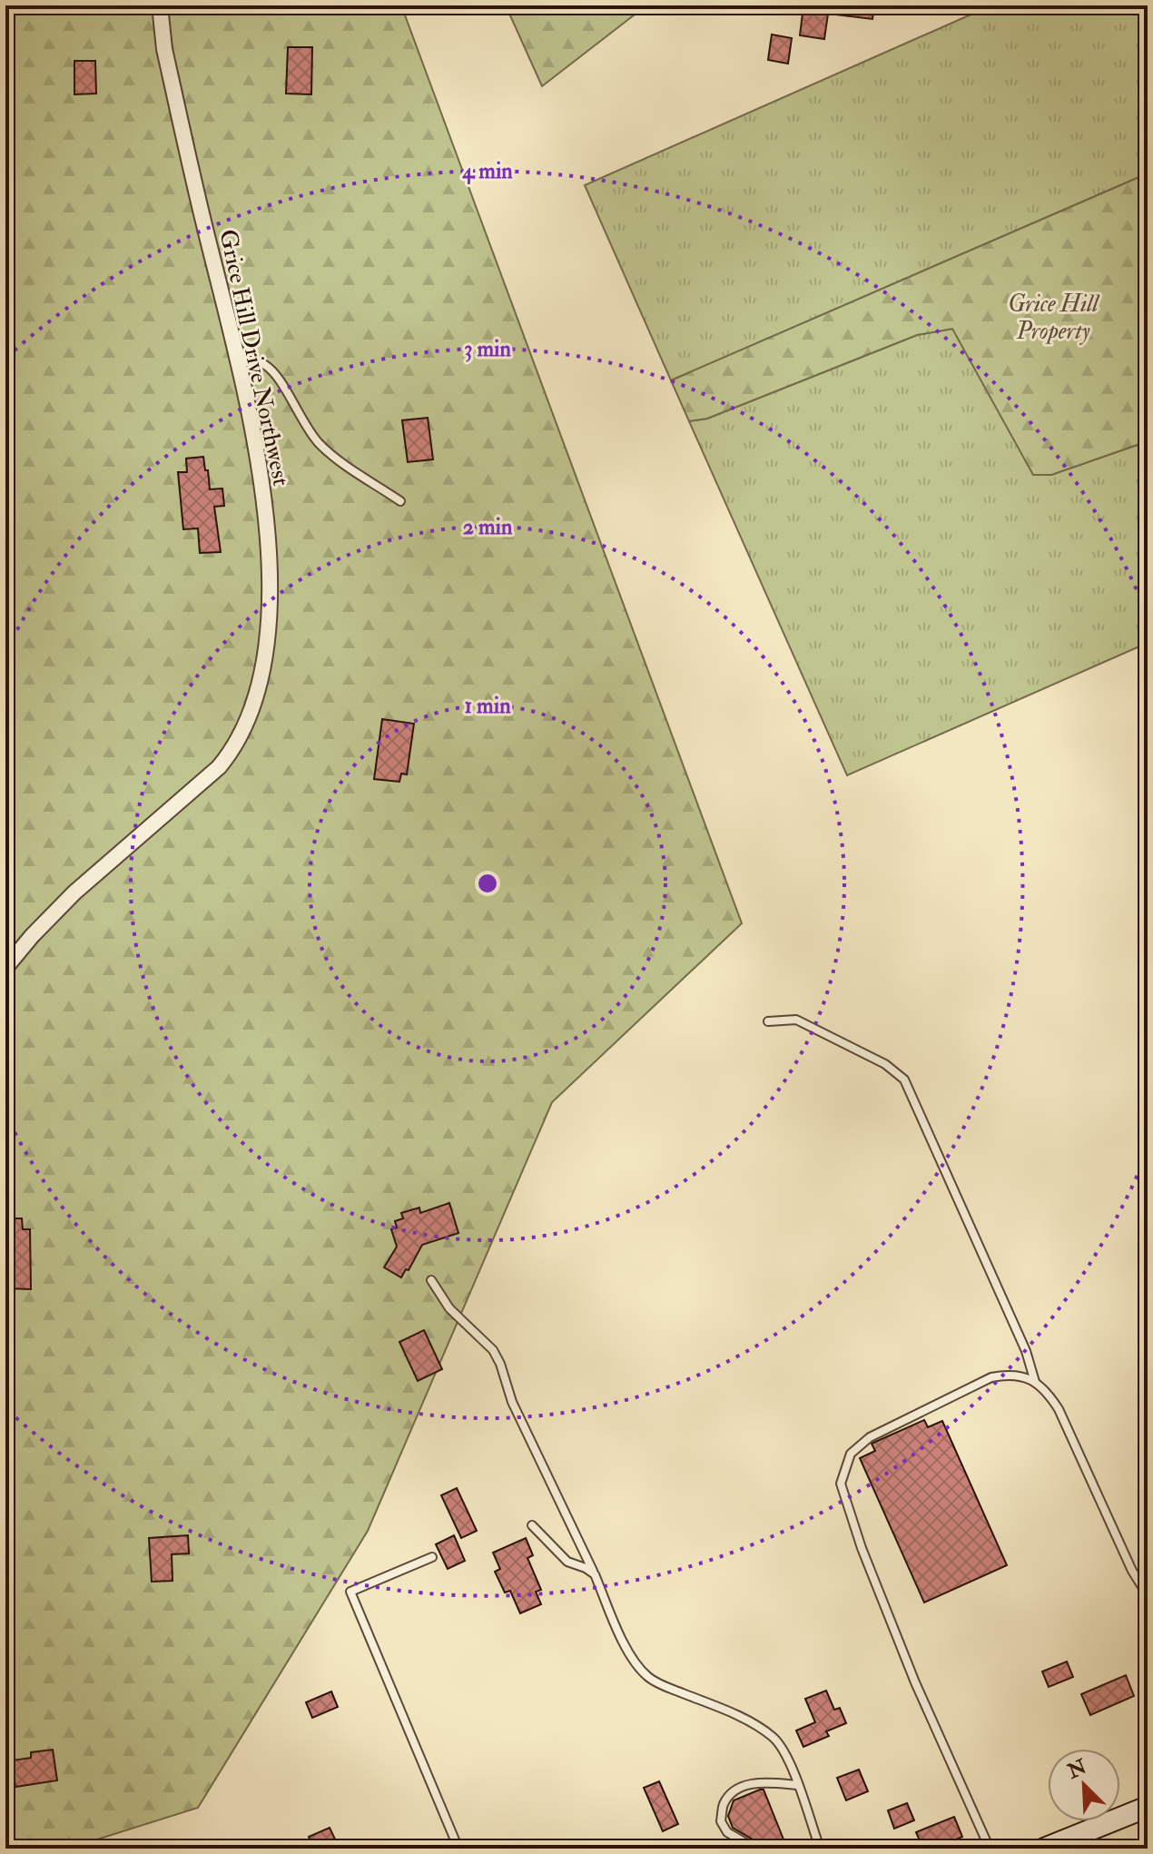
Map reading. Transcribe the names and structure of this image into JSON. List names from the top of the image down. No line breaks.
{"streets":{"street":["Grice Hill Drive Northwest"]},"parks":["Grice Hill Property"],"north":"top left","rings":["4 min","3 min","2 min","1 min"]}
